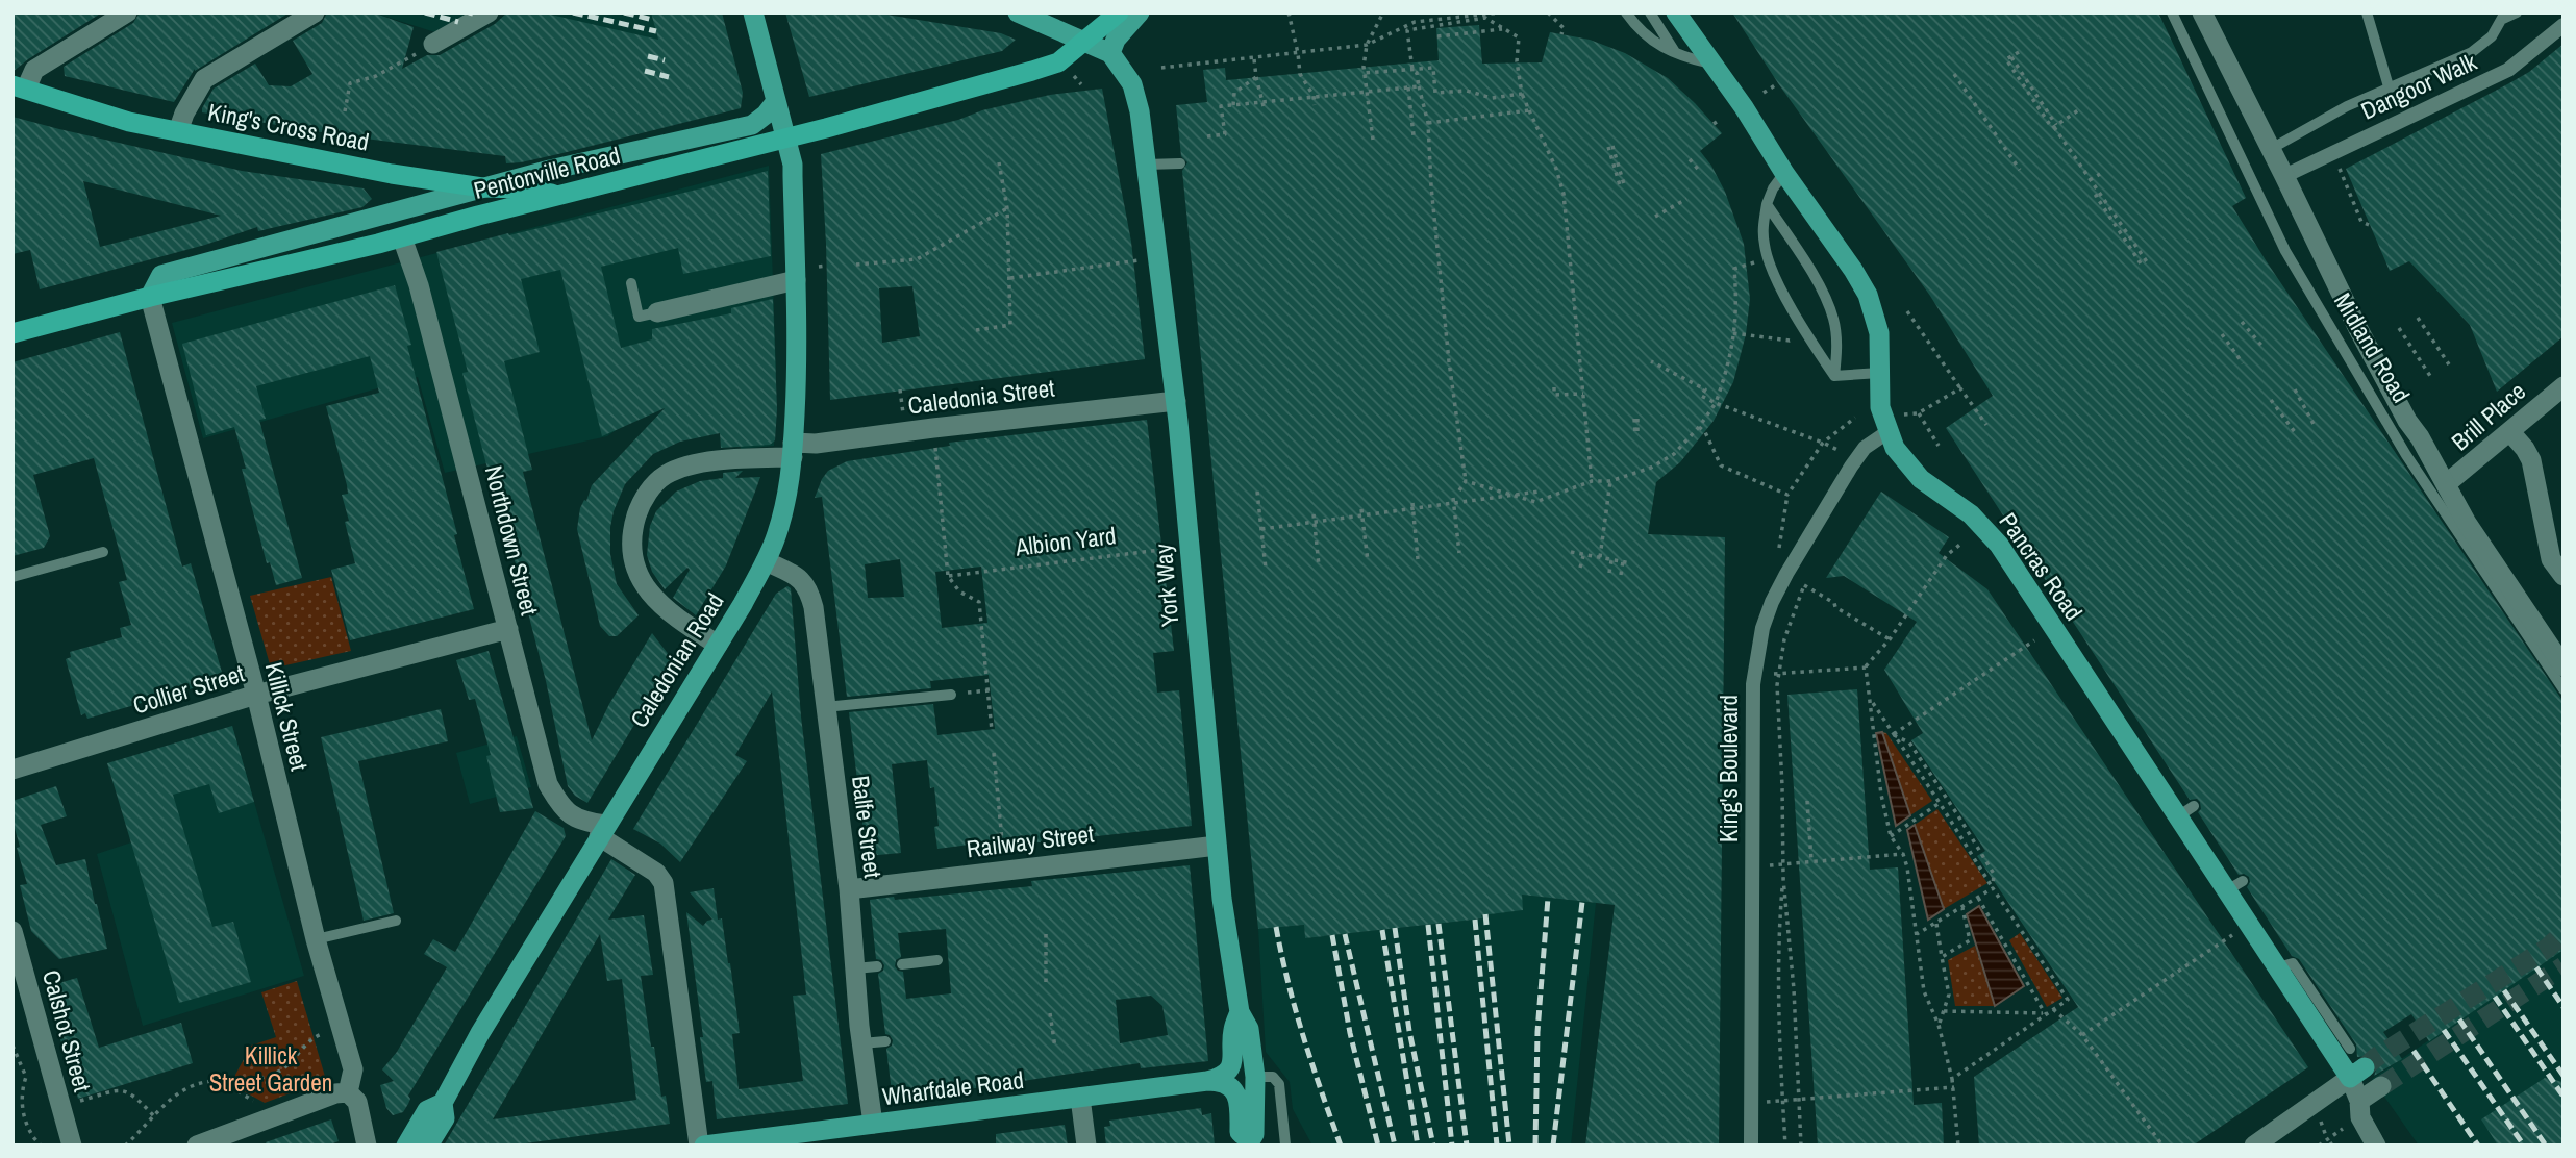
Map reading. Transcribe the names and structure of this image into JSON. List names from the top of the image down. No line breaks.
{"streets":{"highway":["King's Cross Road","Pentonville Road"],"main road":["Pancras Road","York Way","Caledonian Road","Wharfdale Road"],"street":["Dangoor Walk","Midland Road","Caledonia Street","Brill Place","Northdown Street","Collier Street","Killick Street","King's Boulevard","Balfe Street","Railway Street","Calshot Street"],"path":["Albion Yard"]},"crossings":[["Dangoor Walk","Midland Road"],["King's Cross Road","Pentonville Road"],["Pentonville Road","Northdown Street"],["Pentonville Road","Caledonian Road"],["Pentonville Road","Killick Street"],["Midland Road","Brill Place"],["Caledonia Street","York Way"],["Caledonia Street","Caledonian Road"],["Northdown Street","Caledonian Road"],["Northdown Street","Collier Street"],["Albion Yard","York Way"],["Pancras Road","King's Boulevard"],["York Way","Railway Street"],["York Way","Wharfdale Road"],["Caledonian Road","Balfe Street"],["Collier Street","Killick Street"],["Balfe Street","Railway Street"],["Balfe Street","Wharfdale Road"]],"parks":["Killick Street Garden"]}
